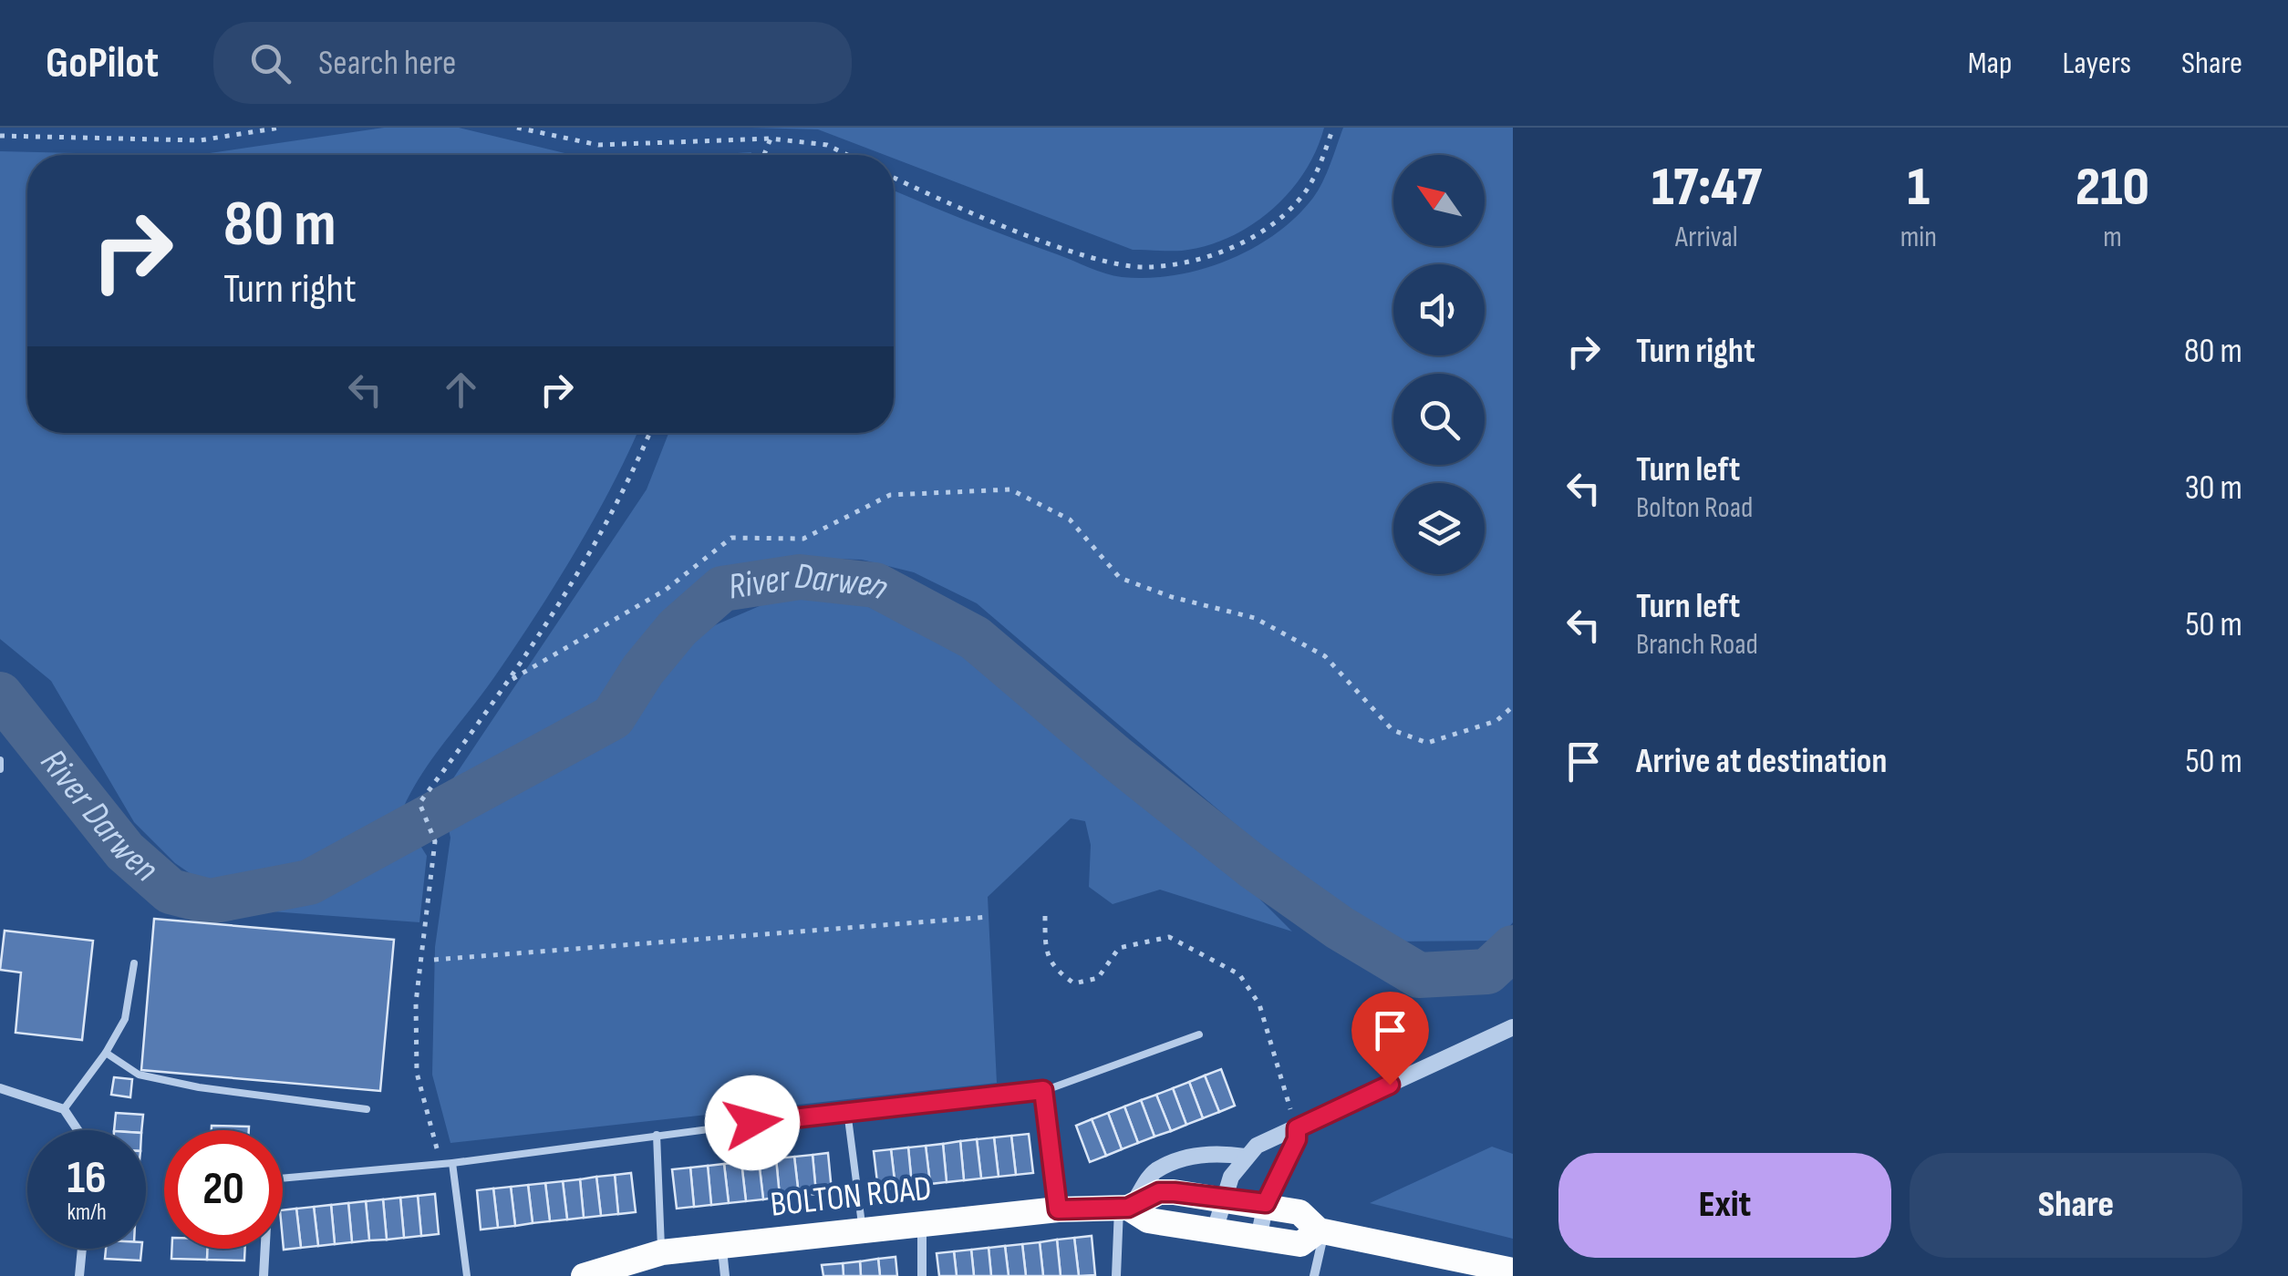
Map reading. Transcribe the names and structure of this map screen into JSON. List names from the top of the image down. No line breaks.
{"streets":{"highway":["BOLTON ROAD"]},"water":["River Darwen"],"north":"top left","page":{"header":"GoPilot","search":"Search here","nav":["Map","Layers","Share"],"eta":["17:47","Arrival","1","min","210","m"],"turn":["80 m","Turn right"],"list":[{"name":"Turn right","value":"80 m"},{"name":"Turn left","note":"Bolton Road","value":"30 m"},{"name":"Turn left","note":"Branch Road","value":"50 m"},{"name":"Arrive at destination","value":"50 m"}],"speed":"16 km/h","limit":"20","buttons":["Exit","Share"]}}
